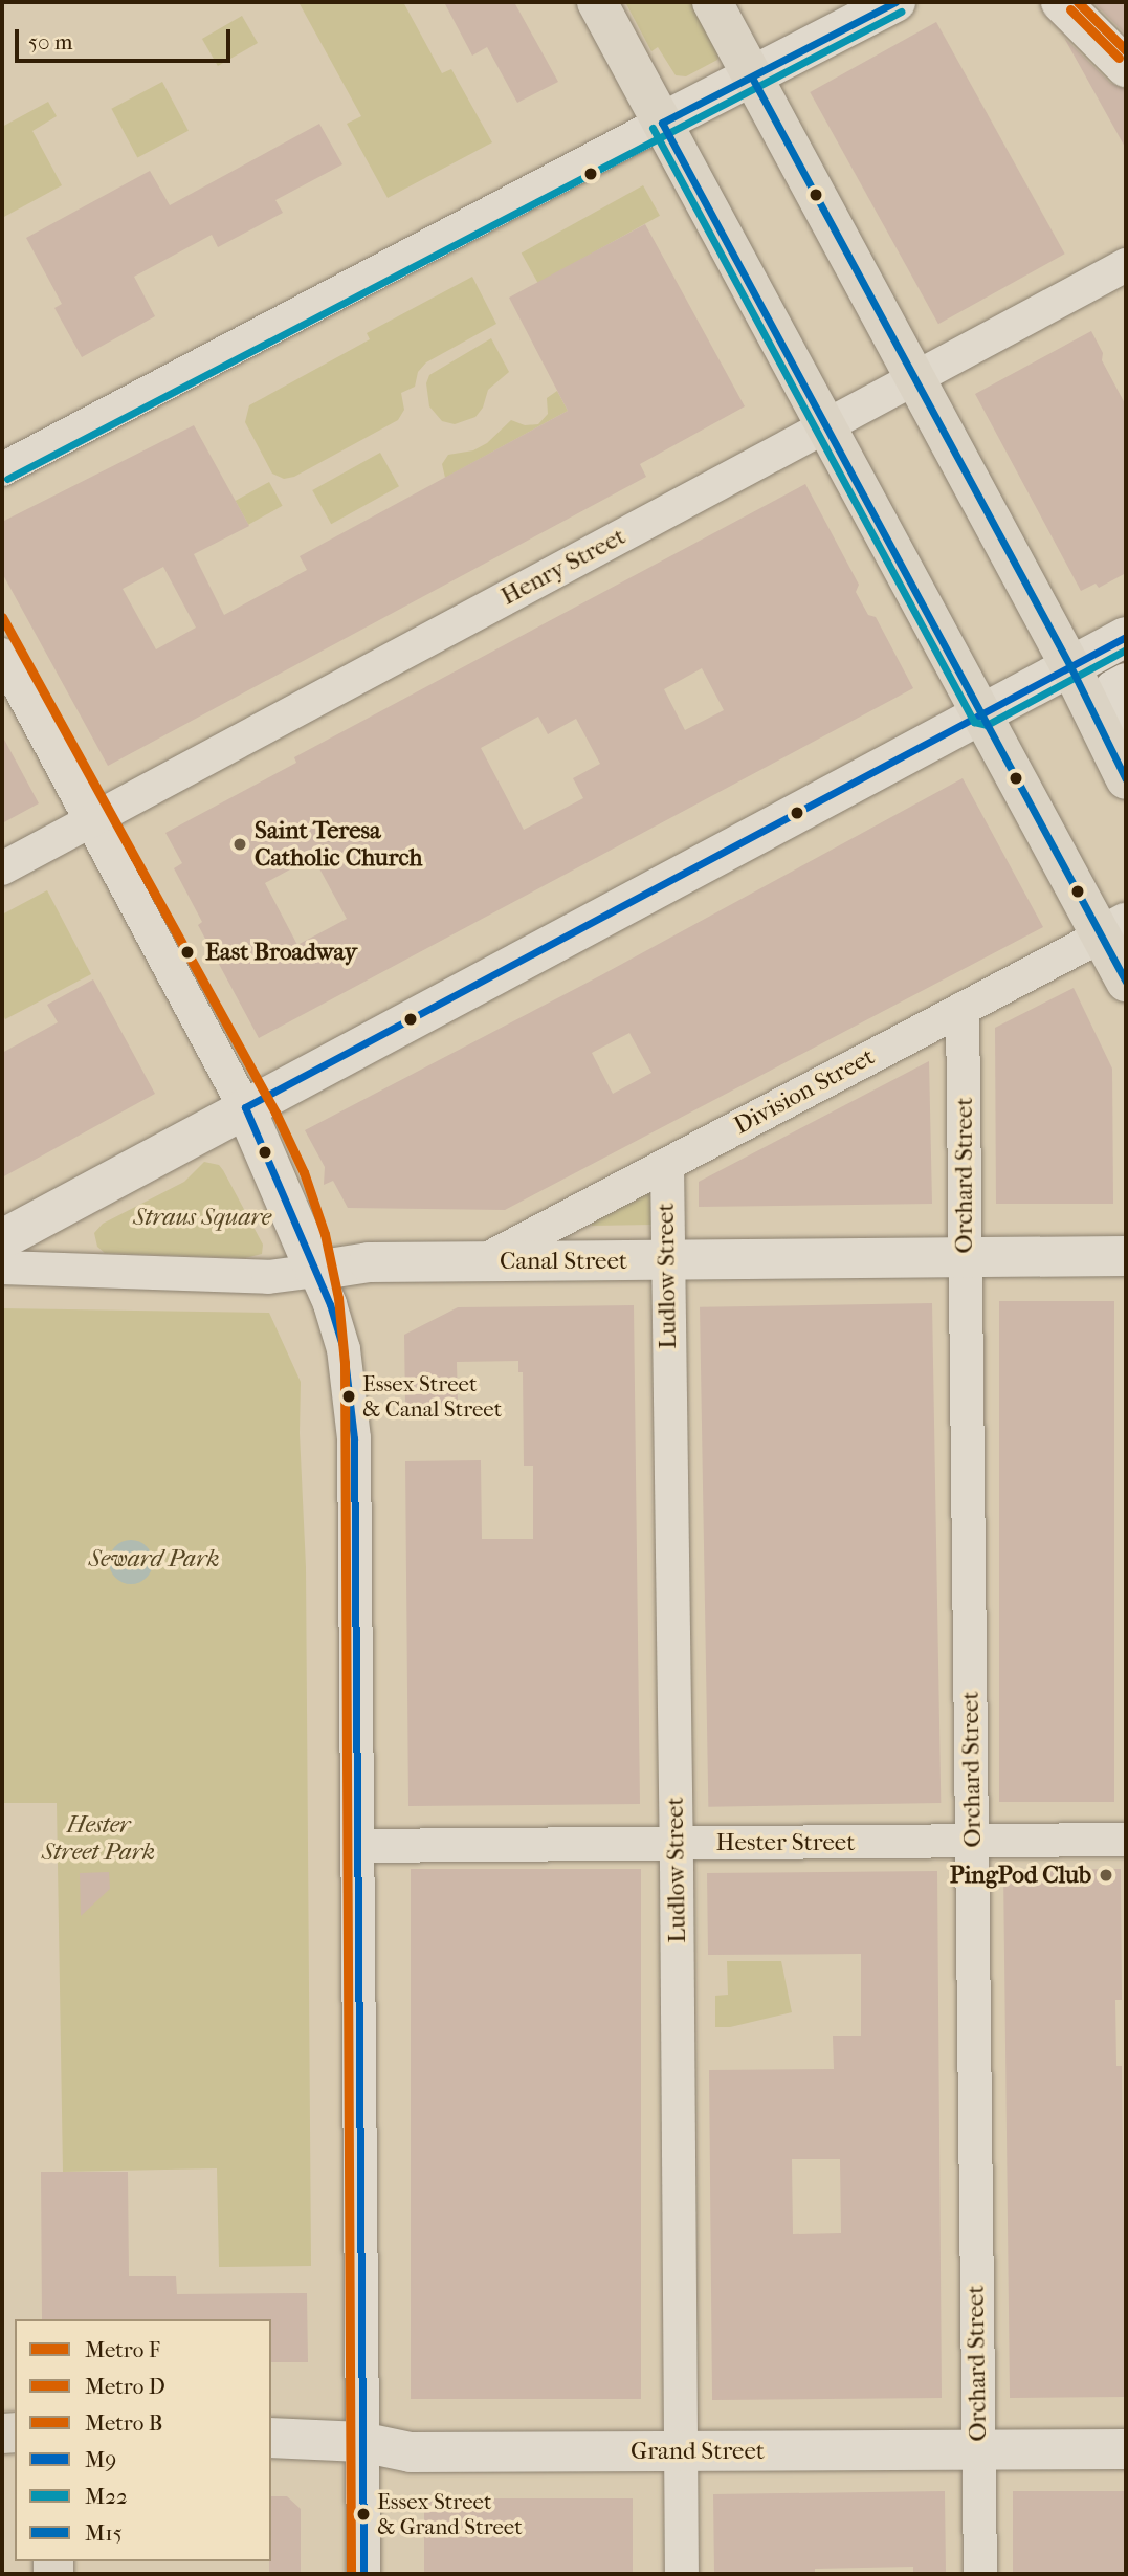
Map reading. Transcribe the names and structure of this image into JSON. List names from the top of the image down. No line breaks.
{"streets":{"main road":["Canal Street","Grand Street"],"street":["Henry Street","Division Street","Orchard Street","Ludlow Street","Hester Street"]},"crossings":[["Division Street","Orchard Street"],["Division Street","Canal Street"],["Division Street","Ludlow Street"],["Orchard Street","Canal Street"],["Orchard Street","Hester Street"],["Orchard Street","Grand Street"],["Canal Street","Ludlow Street"],["Ludlow Street","Hester Street"],["Ludlow Street","Grand Street"]],"parks":["Straus Square","Seward Park","Hester Street Park"],"places":["Saint Teresa Catholic Church","East Broadway","Essex Street & Canal Street","PingPod Club","Essex Street & Grand Street"],"lines":["metro line D","transit line M15","metro line B","transit line M22","metro line F","transit line M9"],"legend":["Metro F","Metro D","Metro B","M9","M22","M15"],"scale_bar":"50 m"}
